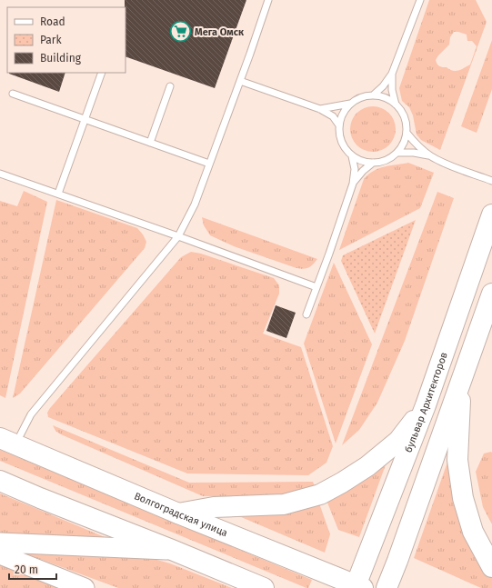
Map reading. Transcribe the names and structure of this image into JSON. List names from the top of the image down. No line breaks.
{"streets":{"main road":["бульвар Архитекторов","Волгоградская улица"]},"crossings":[["бульвар Архитекторов","Волгоградская улица"]],"places":{"supermarket":["Мега Омск"]},"legend":["Road","Park","Building"],"scale_bar":"20 m"}
